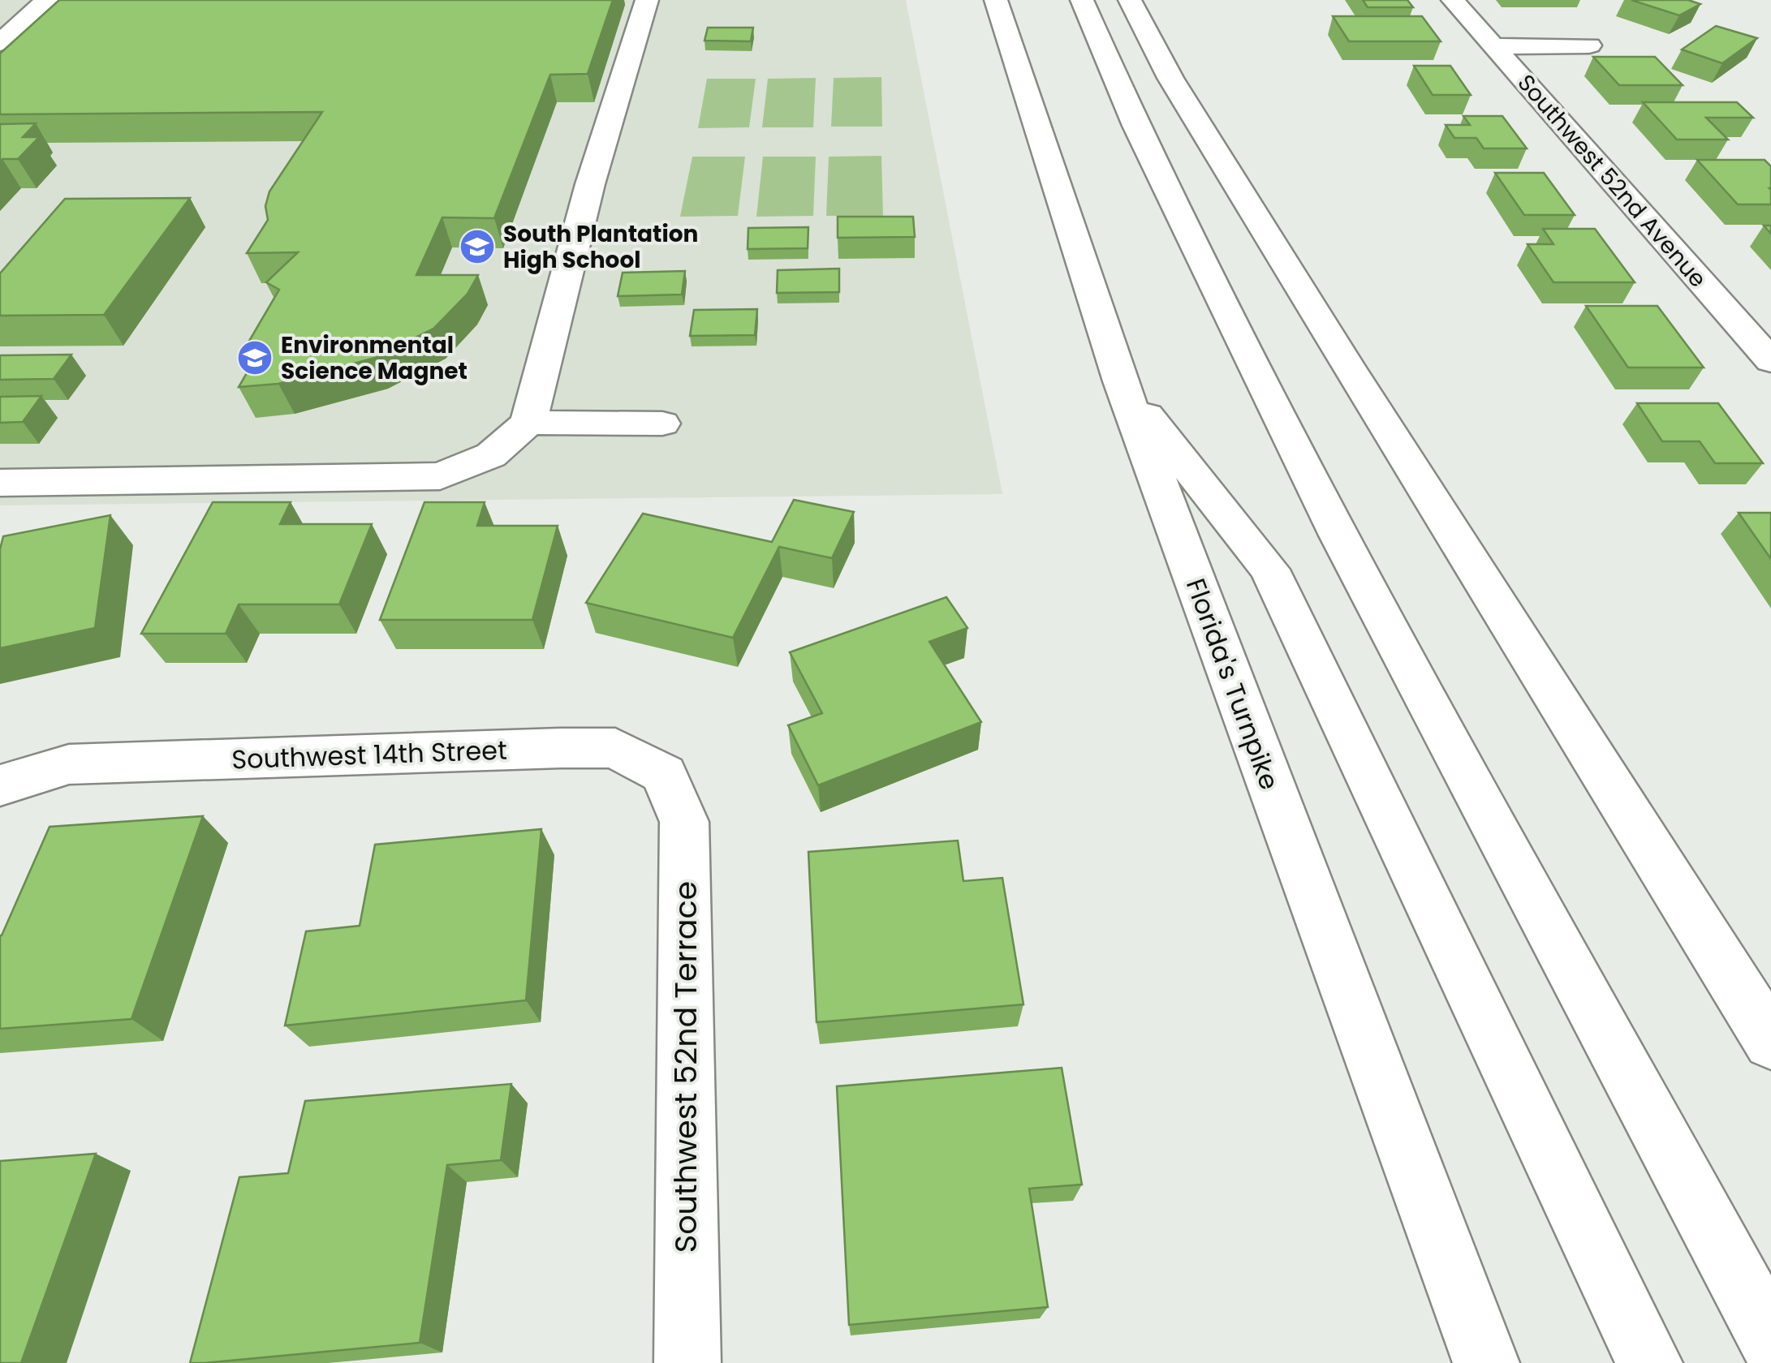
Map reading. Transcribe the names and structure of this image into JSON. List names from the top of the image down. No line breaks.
{"streets":{"main road":["Southwest 52nd Avenue","Florida's Turnpike","Southwest 14th Street","Southwest 52nd Terrace"]},"crossings":[["Southwest 14th Street","Southwest 52nd Terrace"]],"places":{"school or university":["South Plantation High School","Environmental Science Magnet"]}}
